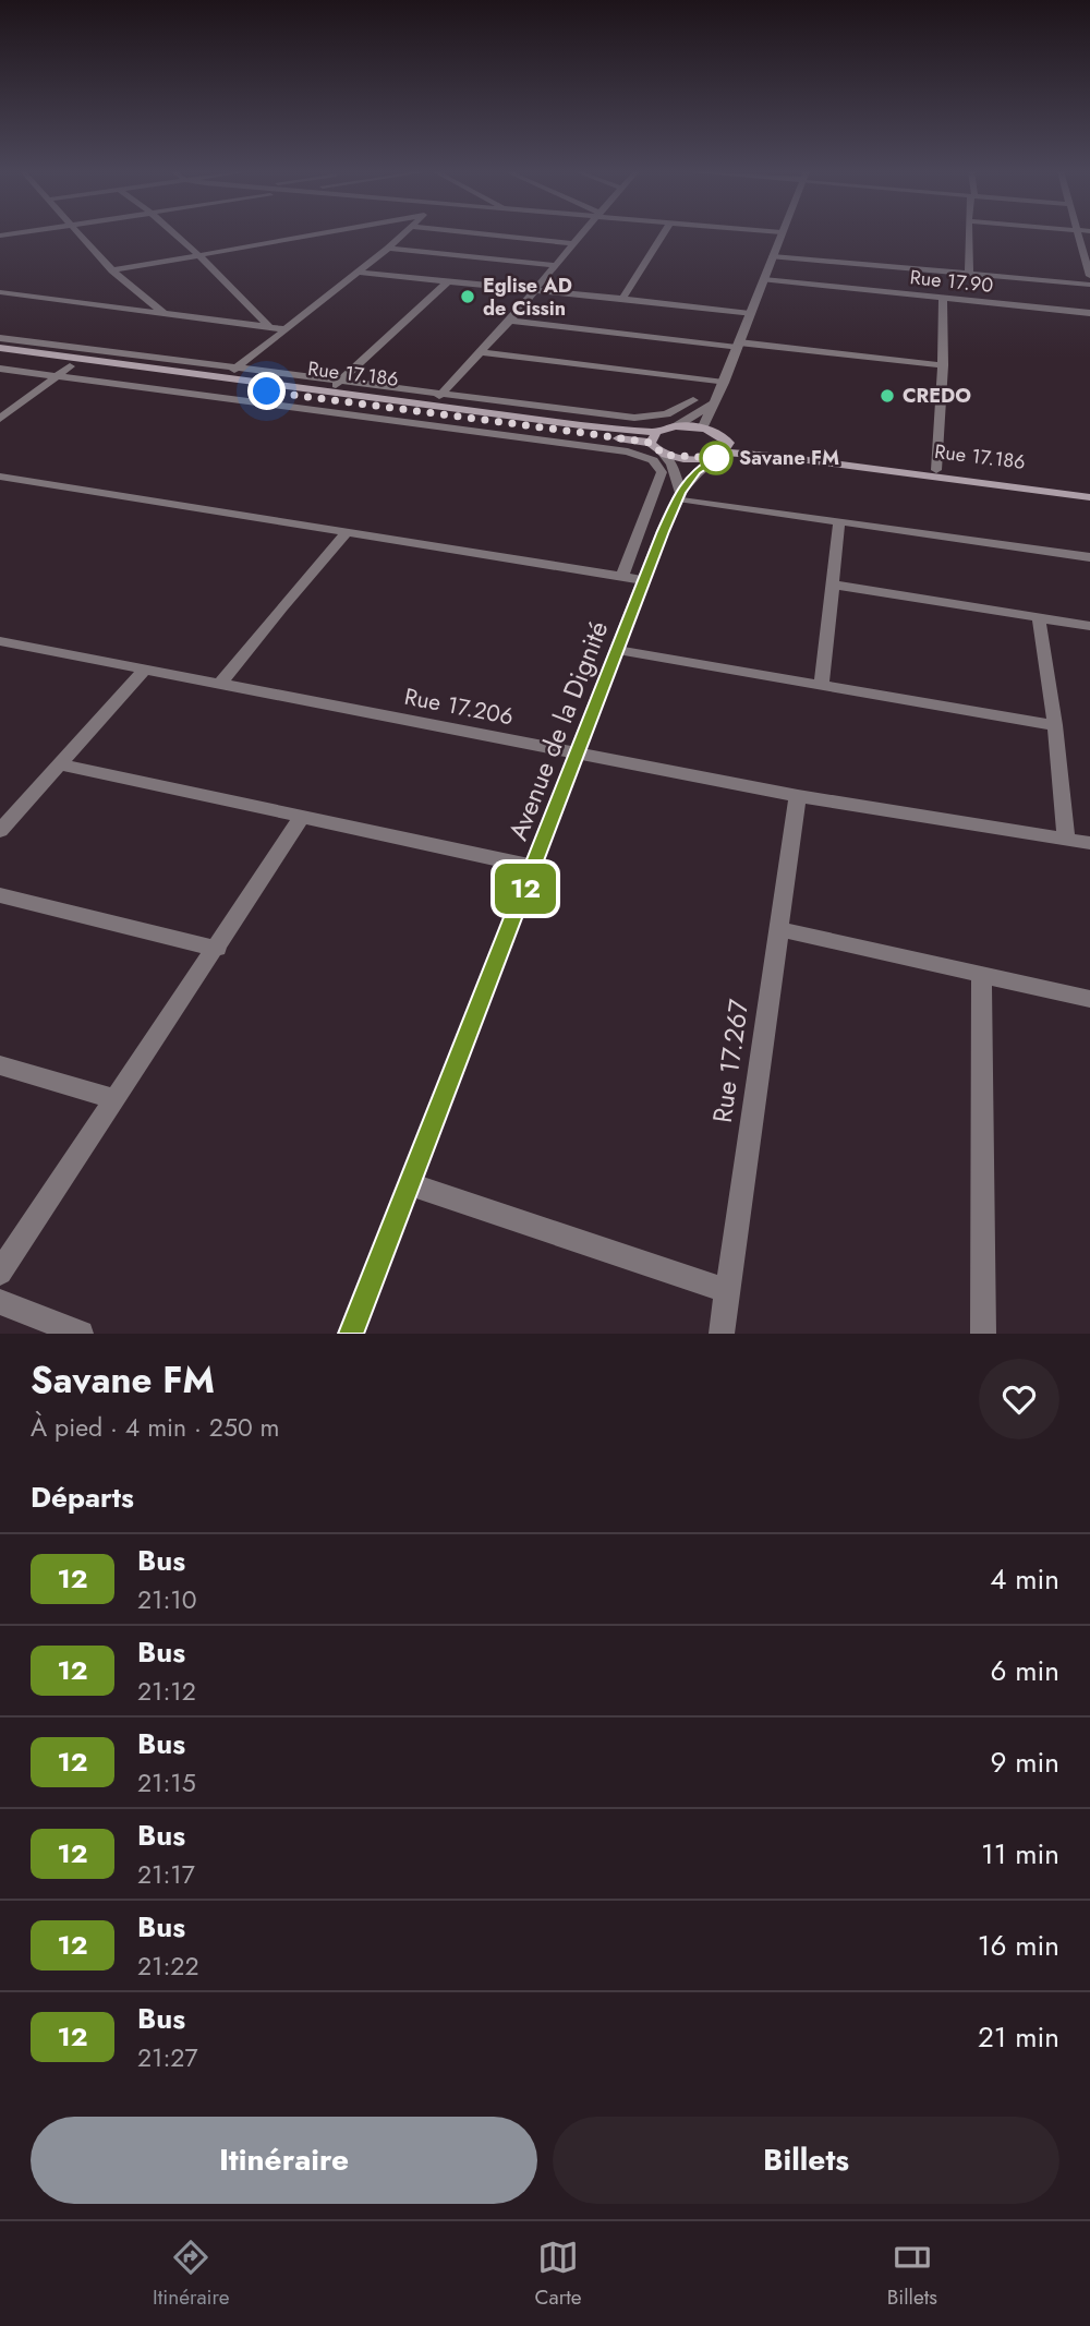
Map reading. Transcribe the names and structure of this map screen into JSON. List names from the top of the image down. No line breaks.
{"streets":{"main road":["Rue 17.186"],"street":["Rue 17.90","Rue 17.206","Avenue de la Dignité","Rue 17.267"]},"crossings":[["Rue 17.186","Avenue de la Dignité"],["Rue 17.206","Avenue de la Dignité"],["Rue 17.206","Rue 17.267"]],"places":["Eglise AD de Cissin","CREDO","Savane FM"],"lines":["bus line 12"],"page":{"on_map":"12","heading":[["Savane FM","À pied · 4 min · 250 m"],"Départs"],"list":[{"mark":"12","name":"Bus","note":"21:10","value":"4 min"},{"mark":"12","name":"Bus","note":"21:12","value":"6 min"},{"mark":"12","name":"Bus","note":"21:15","value":"9 min"},{"mark":"12","name":"Bus","note":"21:17","value":"11 min"},{"mark":"12","name":"Bus","note":"21:22","value":"16 min"},{"mark":"12","name":"Bus","note":"21:27","value":"21 min"}],"buttons":["Itinéraire","Billets"],"tabs":["Itinéraire","Carte","Billets"]}}
